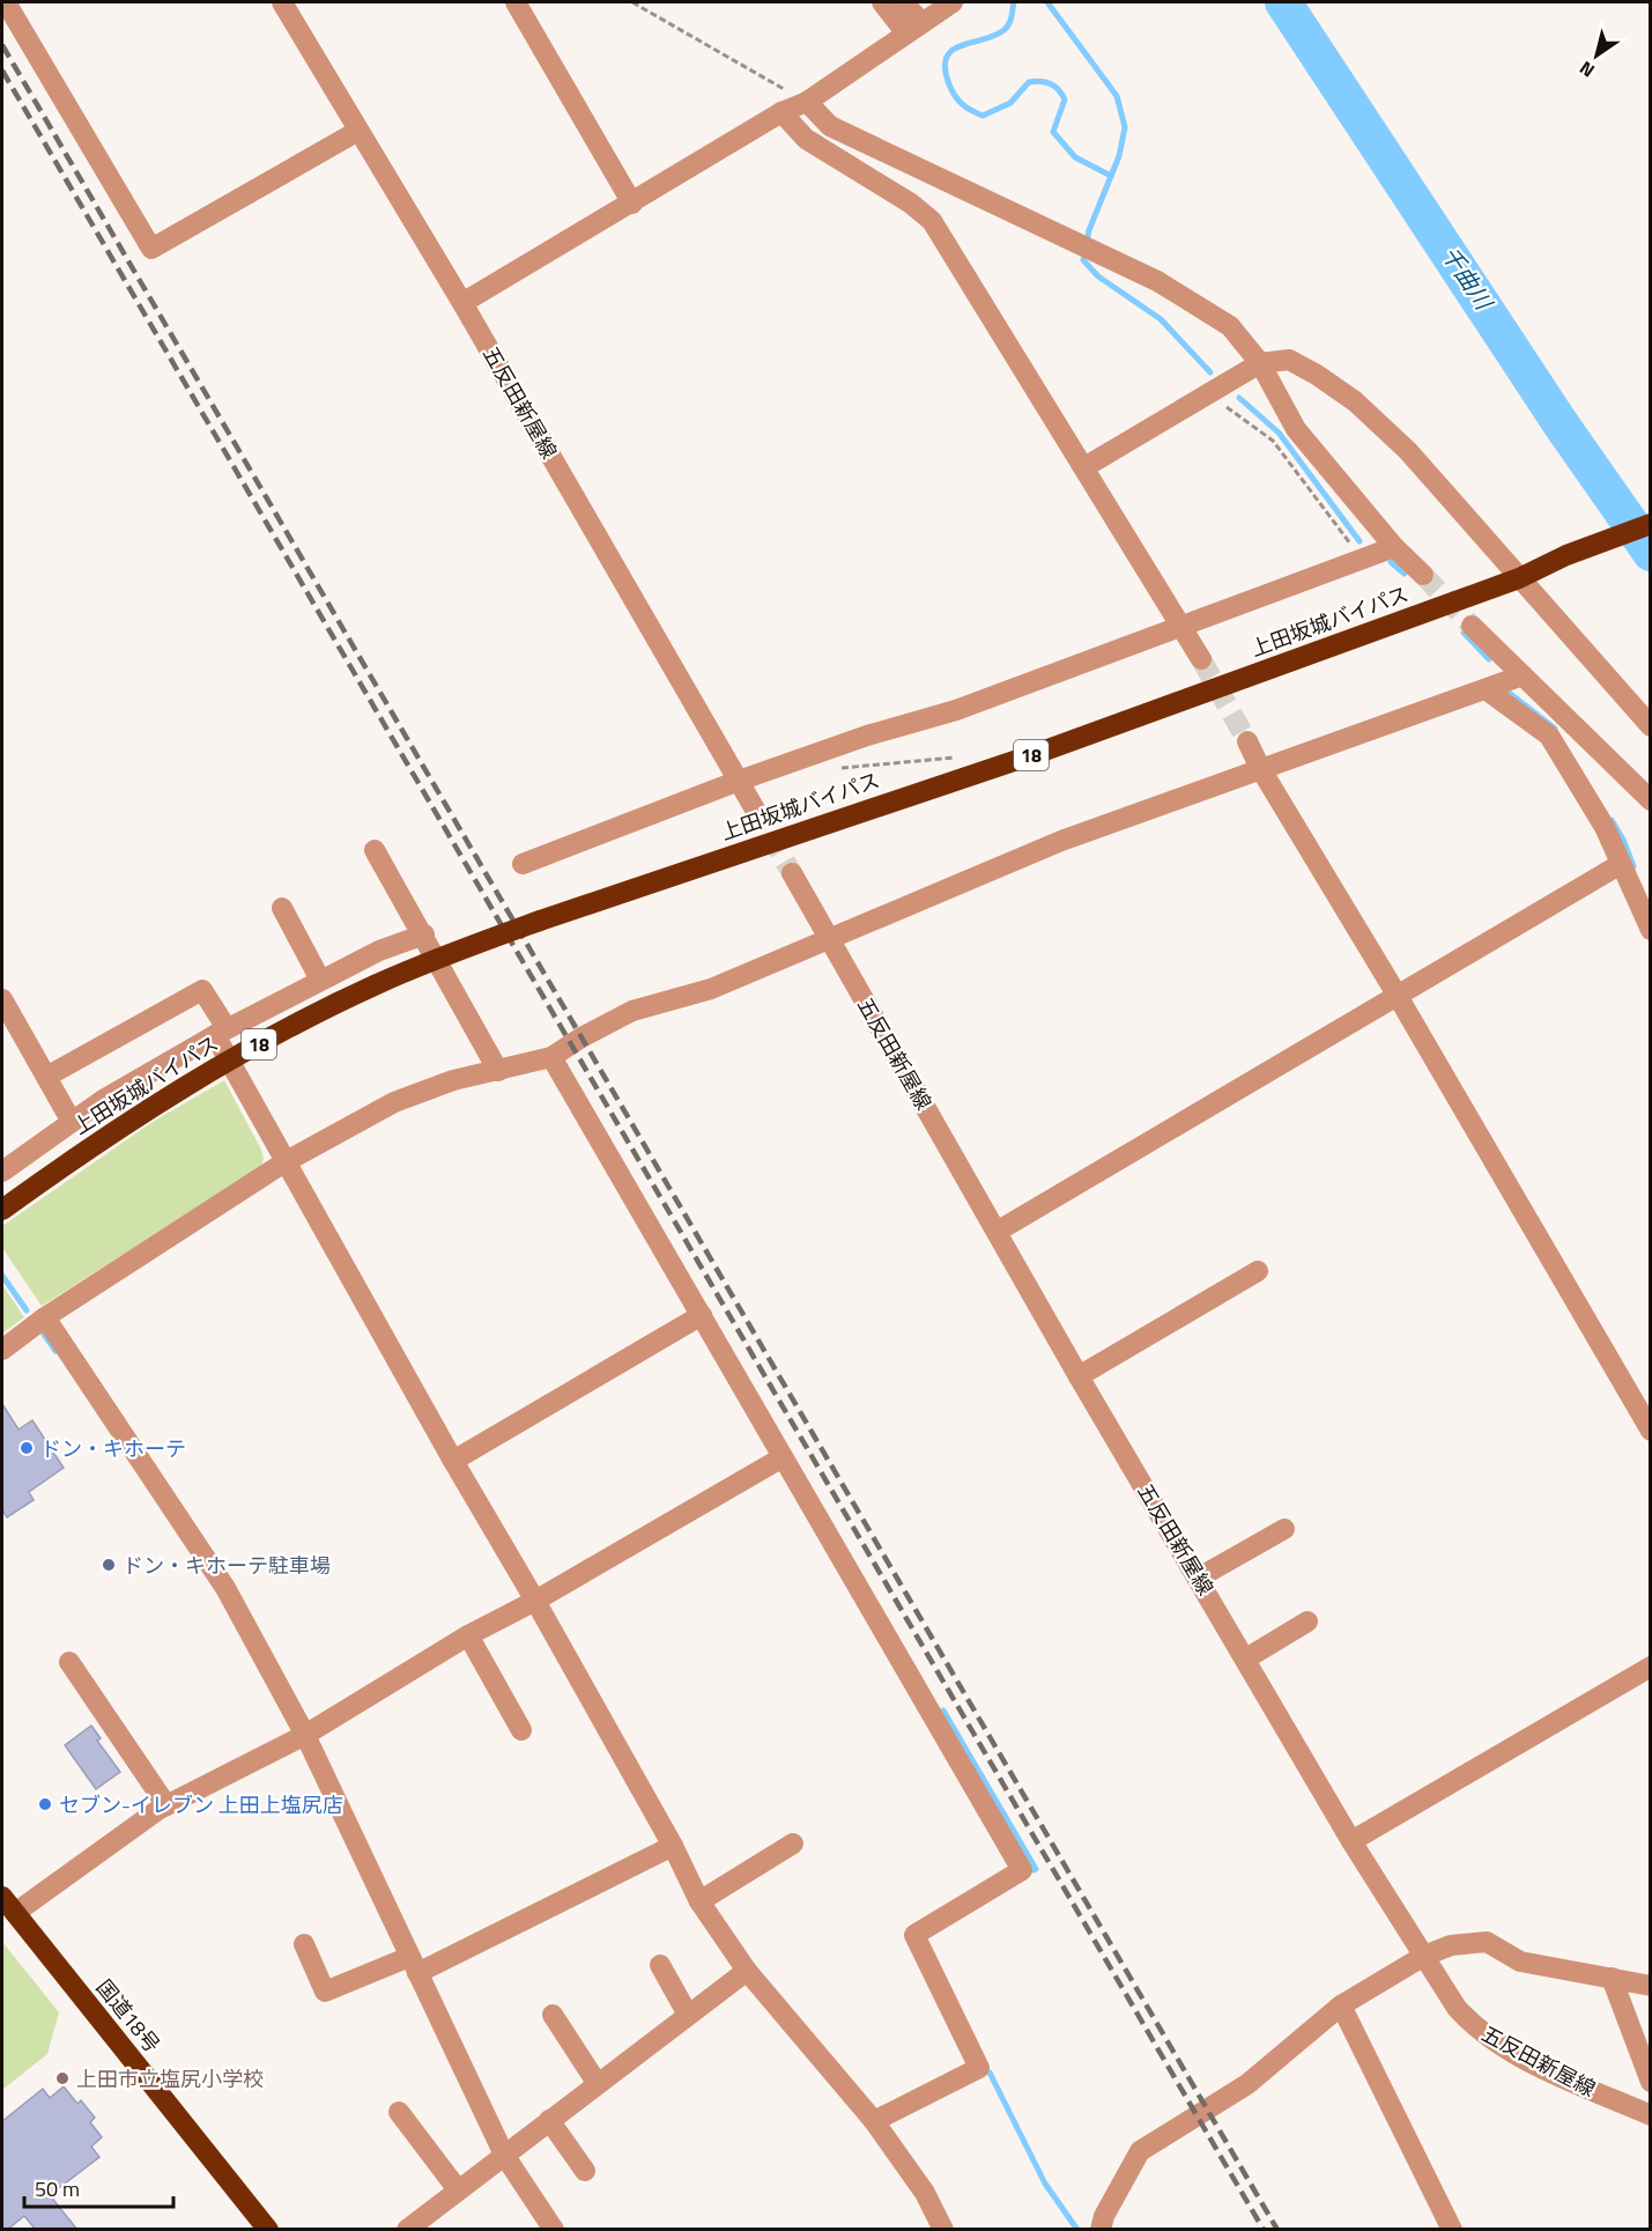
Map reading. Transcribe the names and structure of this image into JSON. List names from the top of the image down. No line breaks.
{"streets":{"highway":["上田坂城バイパス","18","国道18号"],"street":["五反田新屋線"]},"water":["千曲川"],"places":["ドン・キホーテ","ドン・キホーテ駐車場","セブン-イレブン 上田上塩尻店","上田市立塩尻小学校"],"scale_bar":"50 m","north":"bottom left"}
